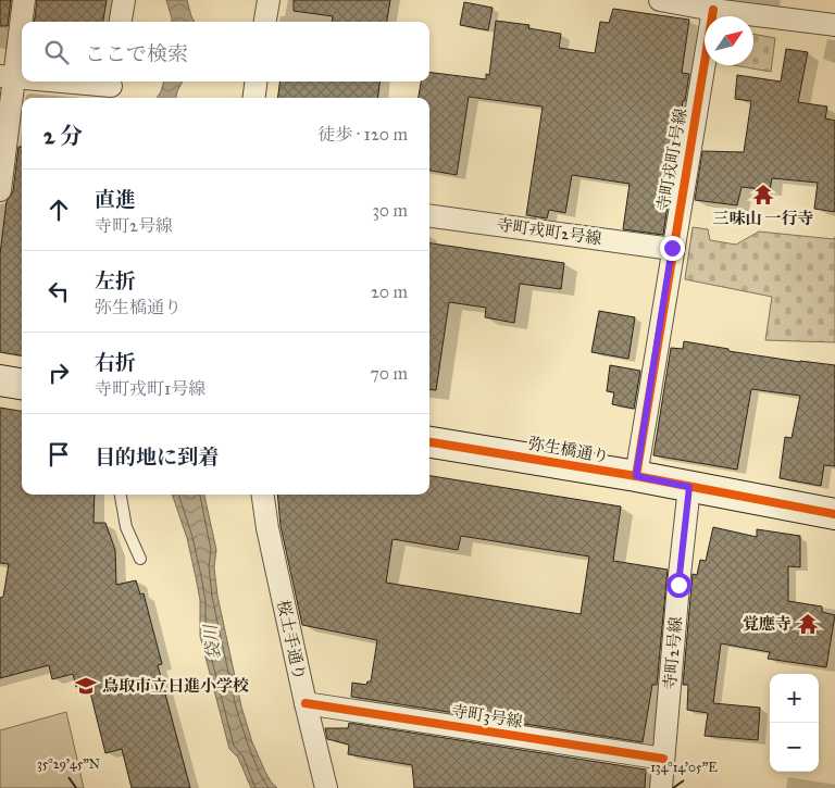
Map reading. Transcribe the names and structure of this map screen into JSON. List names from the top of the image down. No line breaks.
{"streets":{"street":["寺町戎町1号線","寺町戎町2号線","弥生橋通り","桜土手通り","寺町2号線","寺町3号線"]},"crossings":[["寺町戎町1号線","寺町戎町2号線"],["寺町戎町1号線","弥生橋通り"],["弥生橋通り","寺町2号線"],["桜土手通り","寺町3号線"],["寺町2号線","寺町3号線"]],"water":["袋川"],"places":{"temple":["三味山 一行寺","覚應寺"],"school or university":["鳥取市立日進小学校"]},"north":"top right","page":{"search":"ここで検索","heading":["2 分","徒歩 · 120 m"],"list":[["直進","寺町2号線","30 m"],["左折","弥生橋通り","20 m"],["右折","寺町戎町1号線","70 m"],"目的地に到着"],"map_buttons":["+","−"]},"coordinates":["35°29'45\"N","134°14'05\"E"]}
